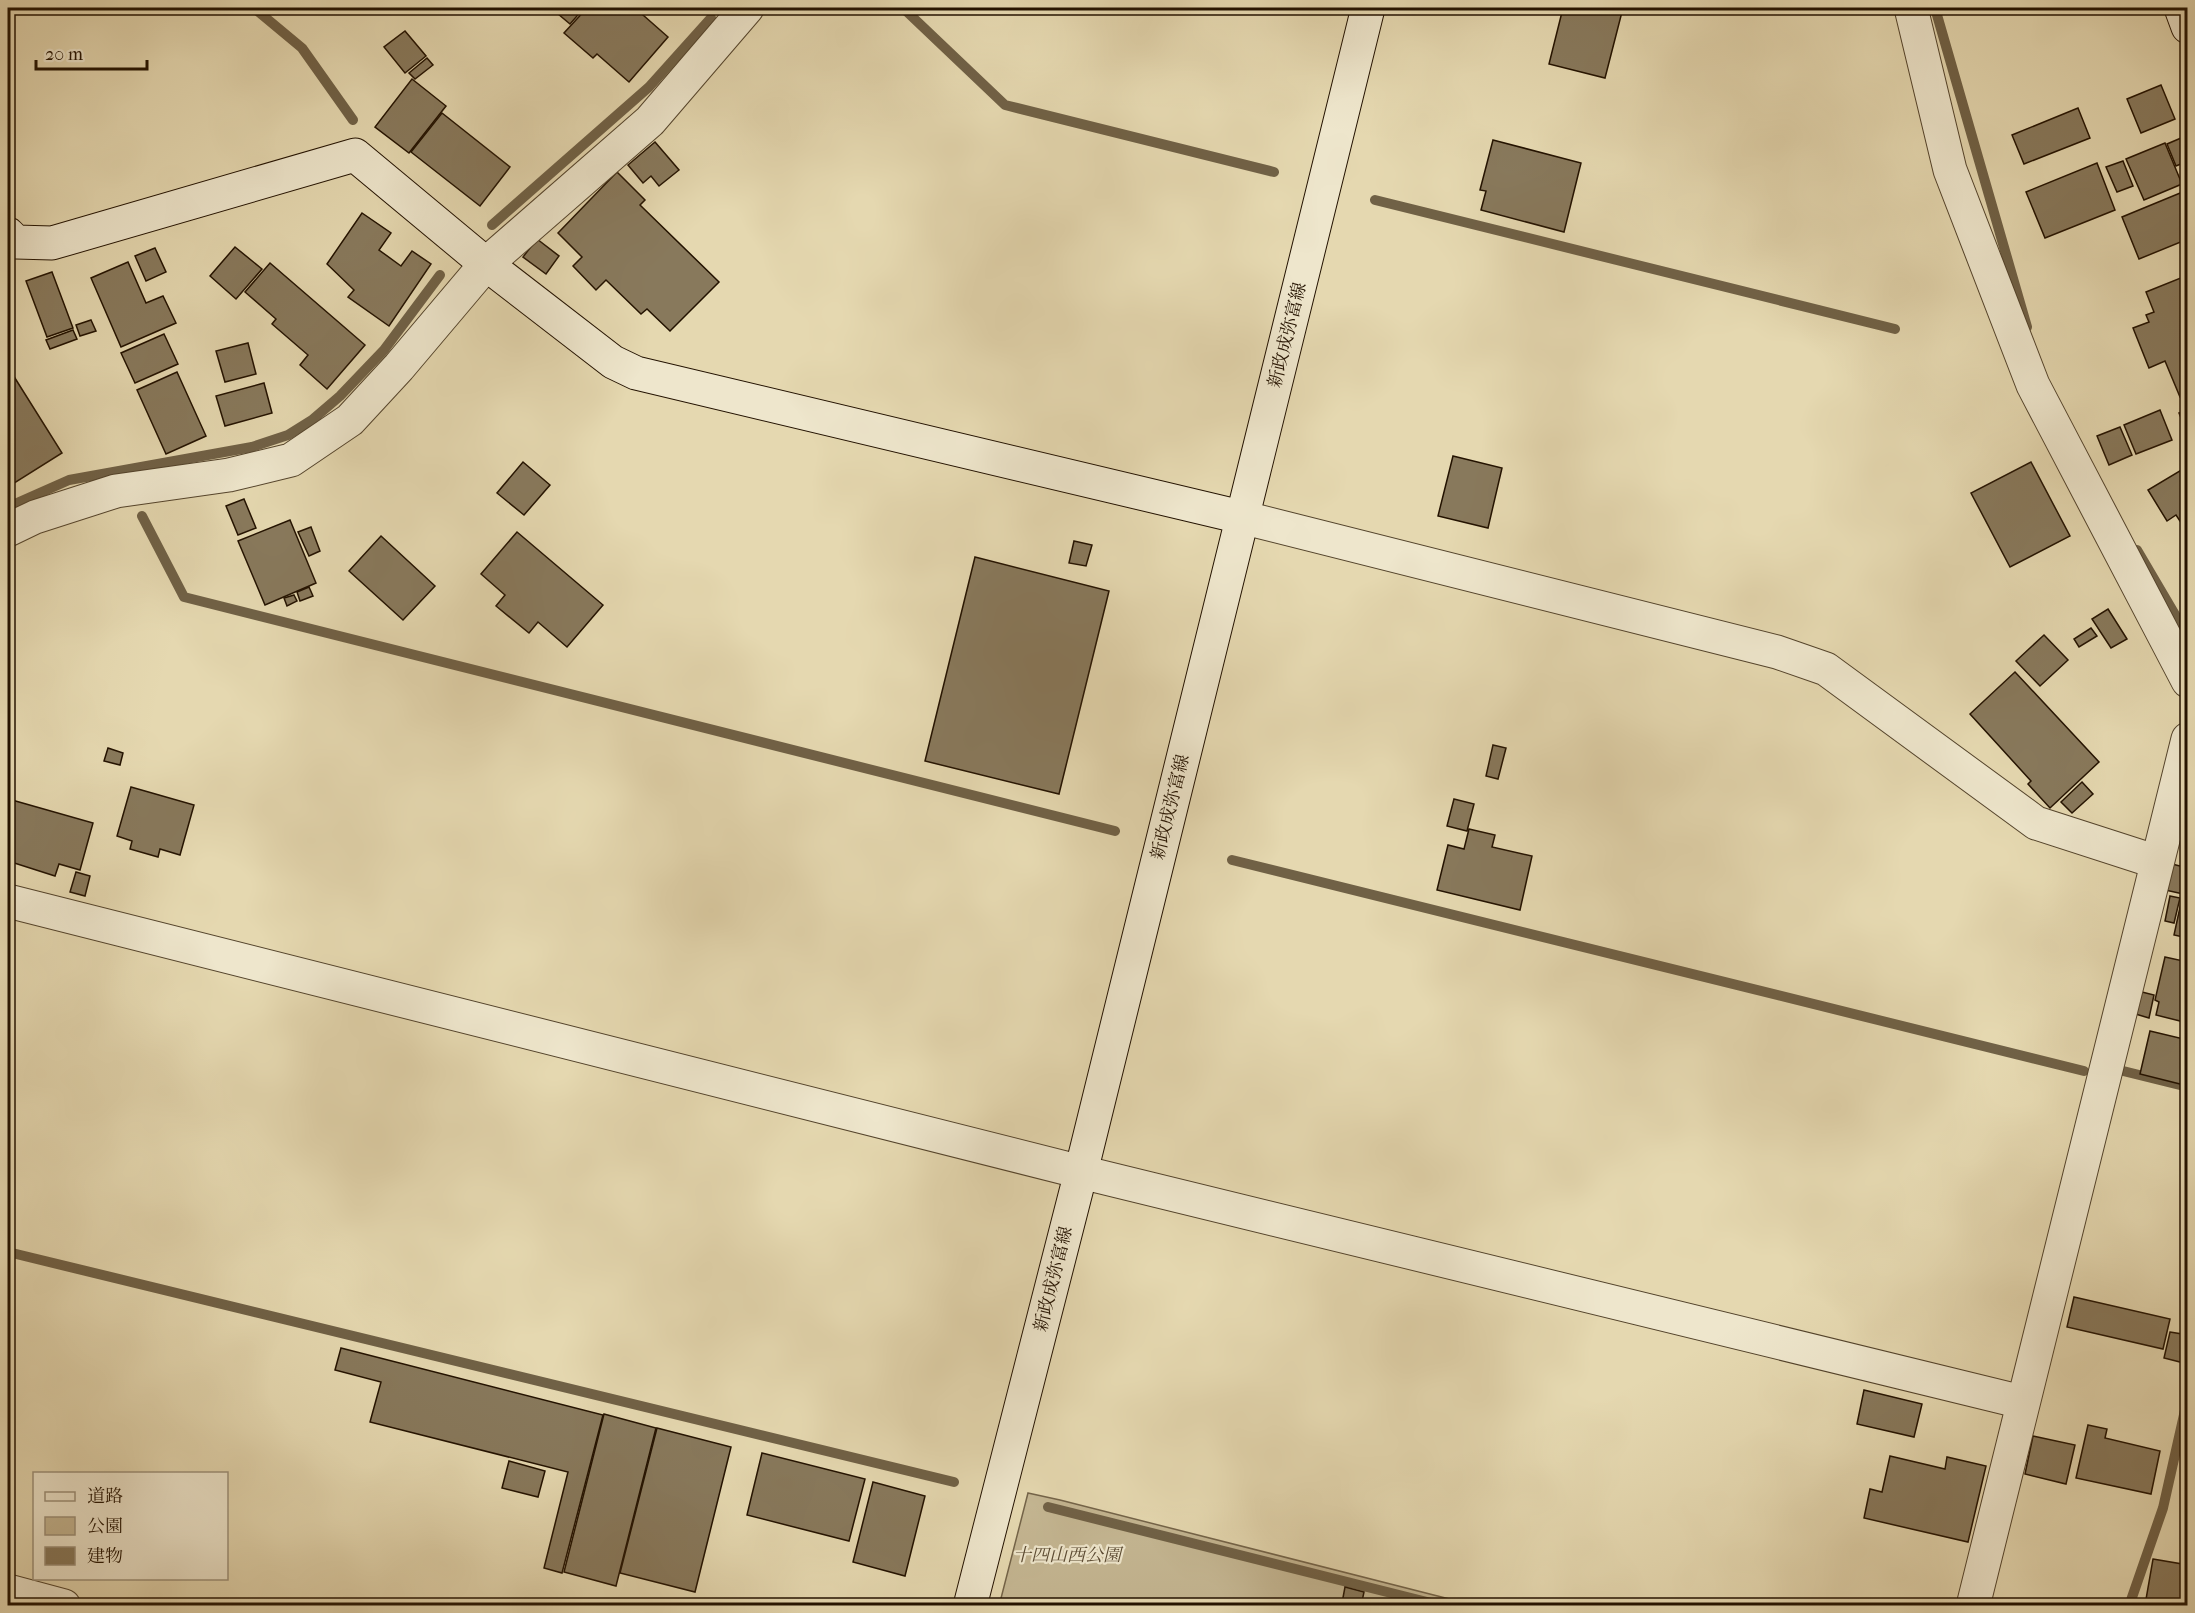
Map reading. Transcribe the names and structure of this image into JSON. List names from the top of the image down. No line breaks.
{"streets":{"street":["新政成弥富線"]},"parks":["十四山西公園"],"legend":["道路","公園","建物"],"scale_bar":"20 m"}
